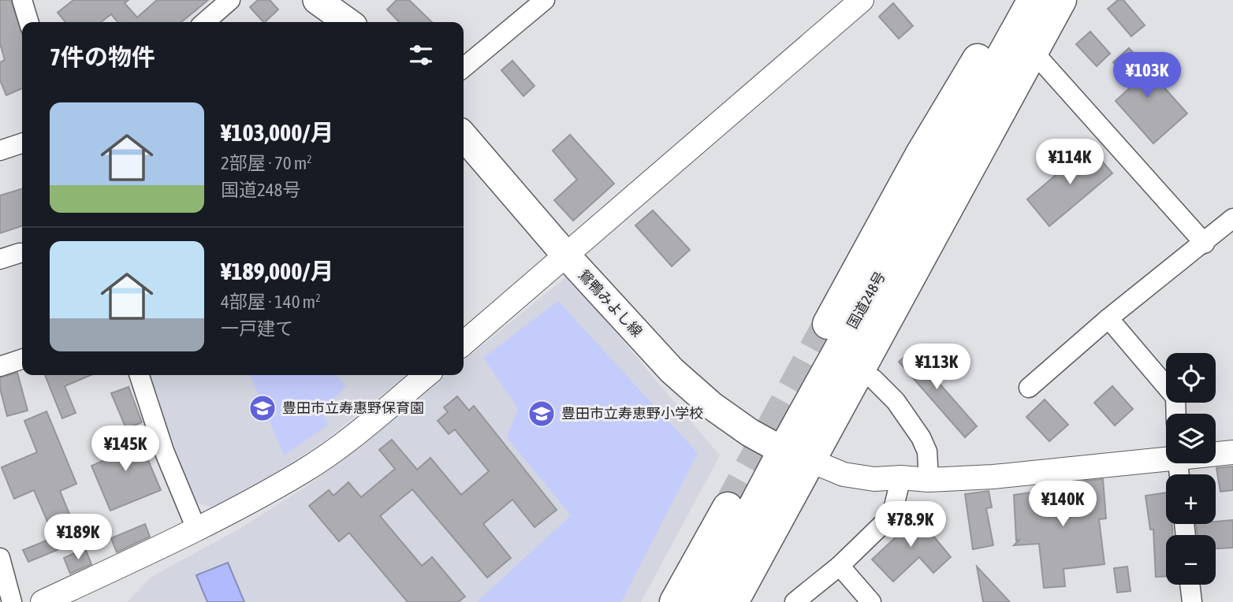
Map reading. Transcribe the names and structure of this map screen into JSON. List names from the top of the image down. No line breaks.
{"streets":{"highway":["国道248号"],"main road":["鴛鴨みよし線"]},"crossings":[["国道248号","鴛鴨みよし線"]],"places":{"school or university":["豊田市立寿惠野保育園","豊田市立寿恵野小学校"]},"page":{"heading":"7件の物件","price":["¥103K","¥114K","¥113K","¥145K","¥140K","¥78.9K","¥189K"],"list":[{"name":"¥103,000/月","note":"2部屋 · 70 m² · 国道248号"},{"name":"¥189,000/月","note":"4部屋 · 140 m² · 一戸建て"}],"map_buttons":["+","−"]}}
